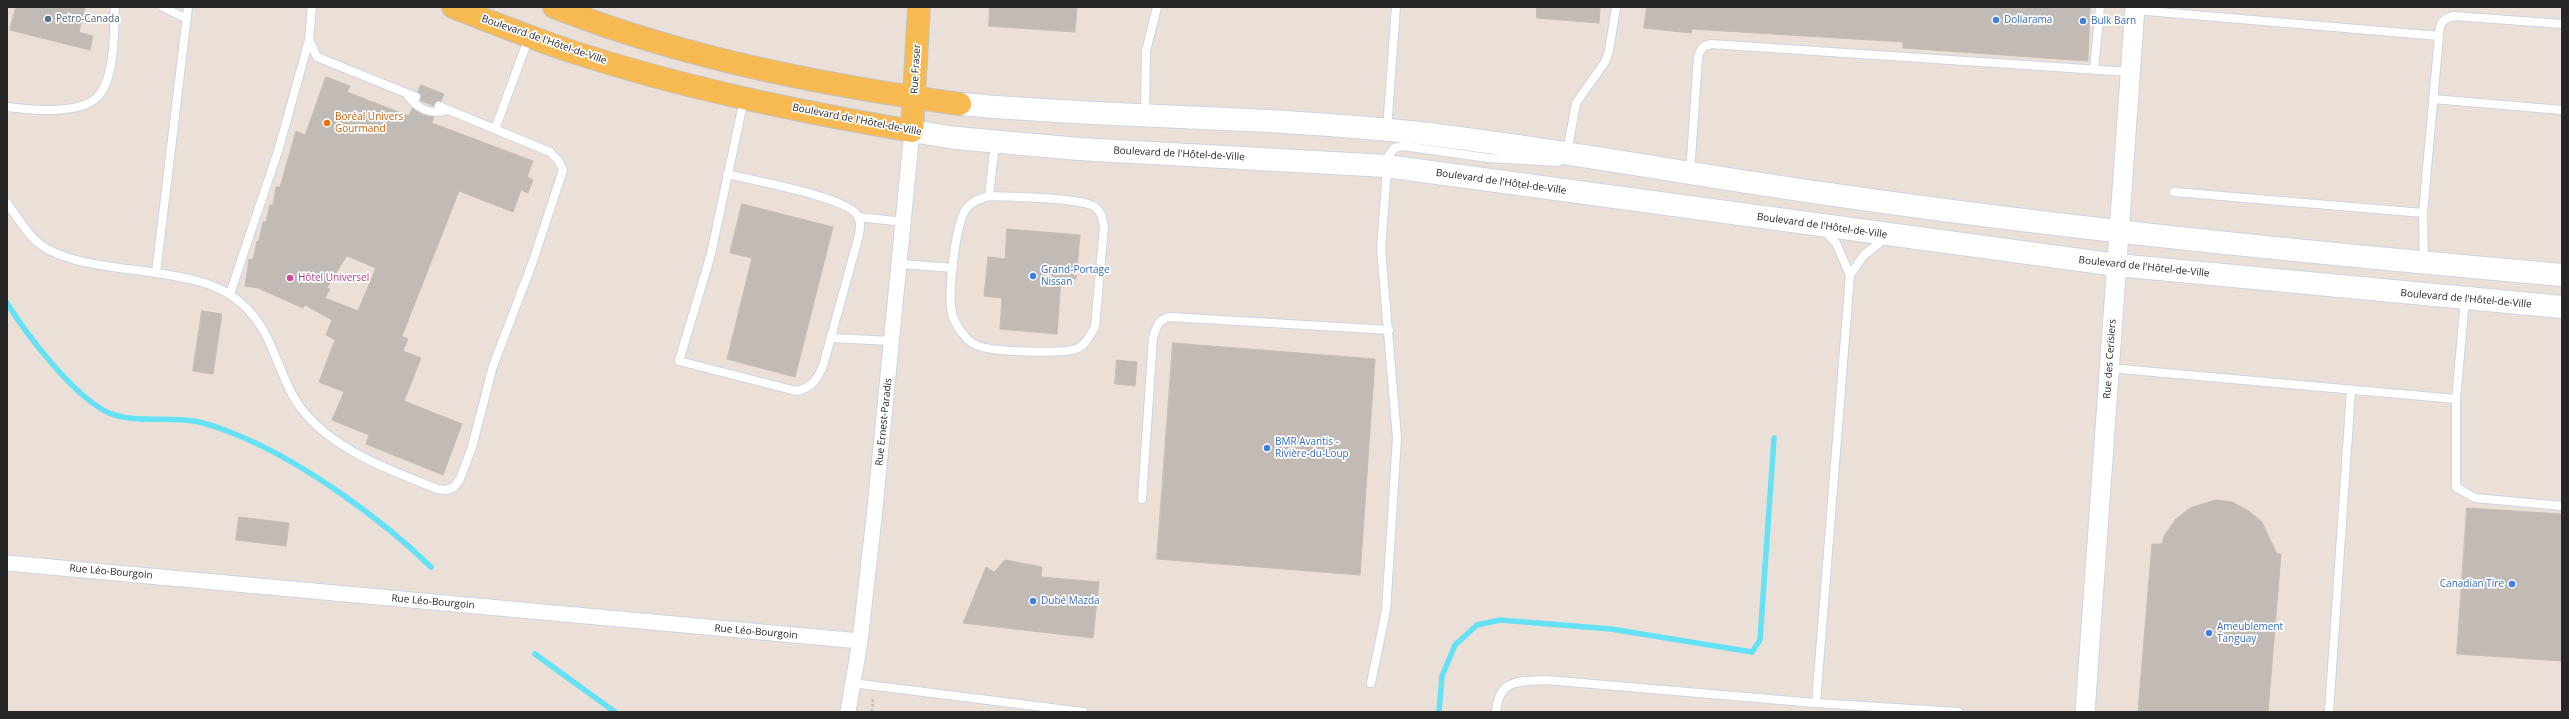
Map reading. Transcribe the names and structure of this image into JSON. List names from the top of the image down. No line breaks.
{"streets":{"main road":["Boulevard de l'Hôtel-de-Ville","Rue Fraser"],"street":["Rue des Cerisiers","Rue Ernest-Paradis","Rue Léo-Bourgoin"]},"crossings":[["Boulevard de l'Hôtel-de-Ville","Rue Fraser"],["Boulevard de l'Hôtel-de-Ville","Rue des Cerisiers"],["Boulevard de l'Hôtel-de-Ville","Rue Ernest-Paradis"],["Rue Fraser","Rue Ernest-Paradis"],["Rue Ernest-Paradis","Rue Léo-Bourgoin"]],"places":["Petro-Canada","Dollarama","Bulk Barn","Boréal Univers Gourmand","Grand-Portage Nissan","Hôtel Universel","BMR Avantis - Rivière-du-Loup","Canadian Tire","Dubé Mazda","Ameublement Tanguay"]}
